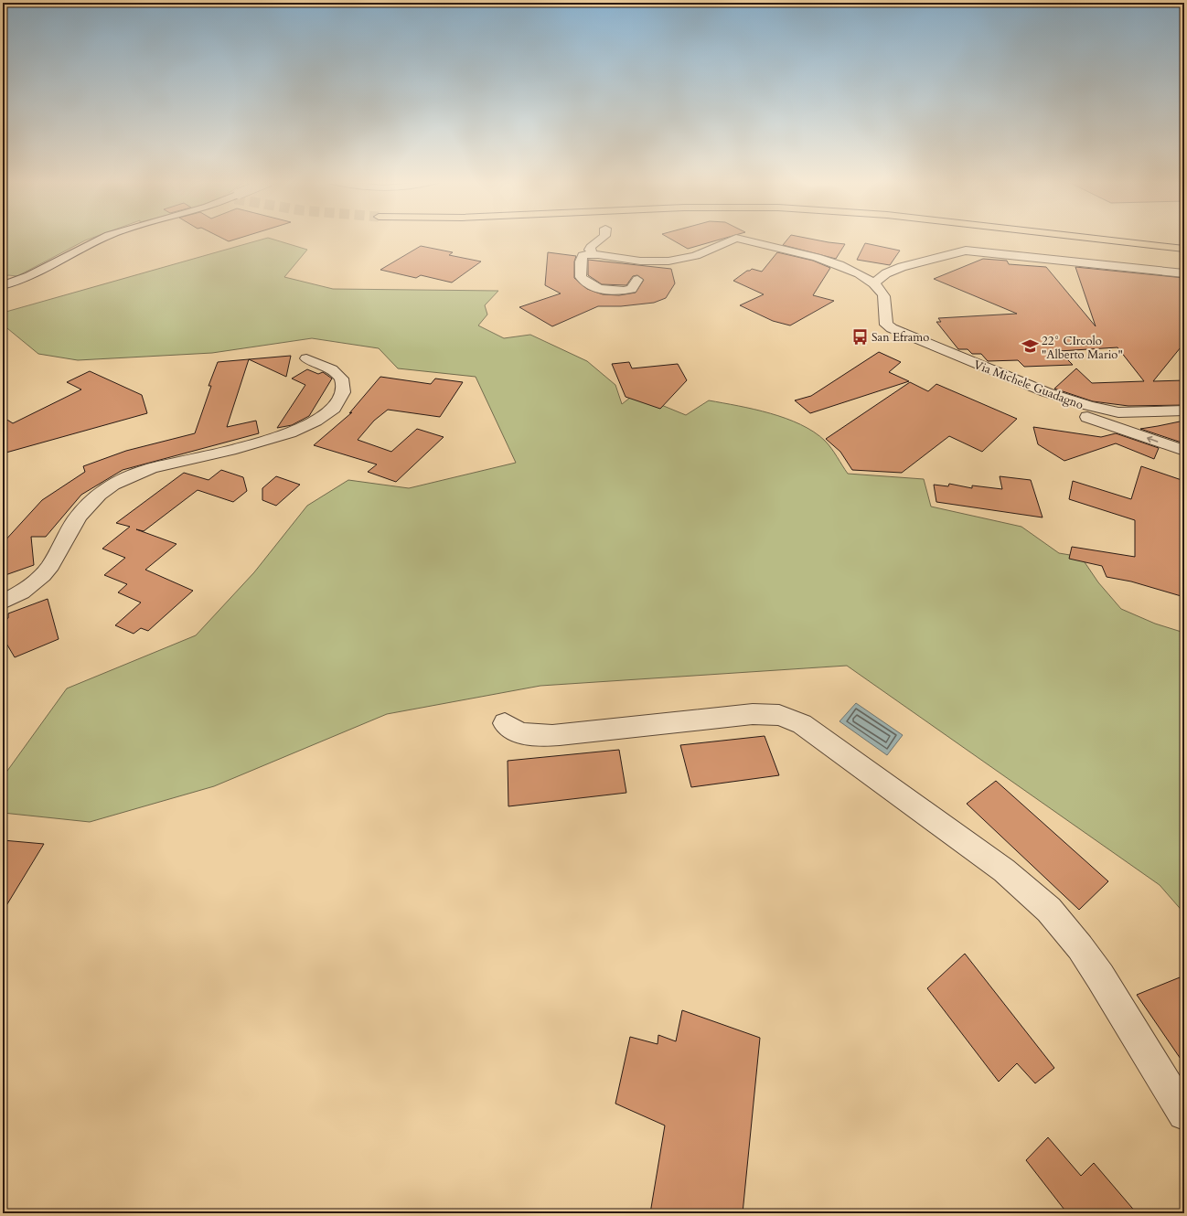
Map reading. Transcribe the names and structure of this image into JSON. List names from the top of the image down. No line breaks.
{"streets":{"street":["Via Michele Guadagno"]},"places":{"bus stop":["San Eframo"],"school or university":["22° CIrcolo \"Alberto Mario\""]}}
